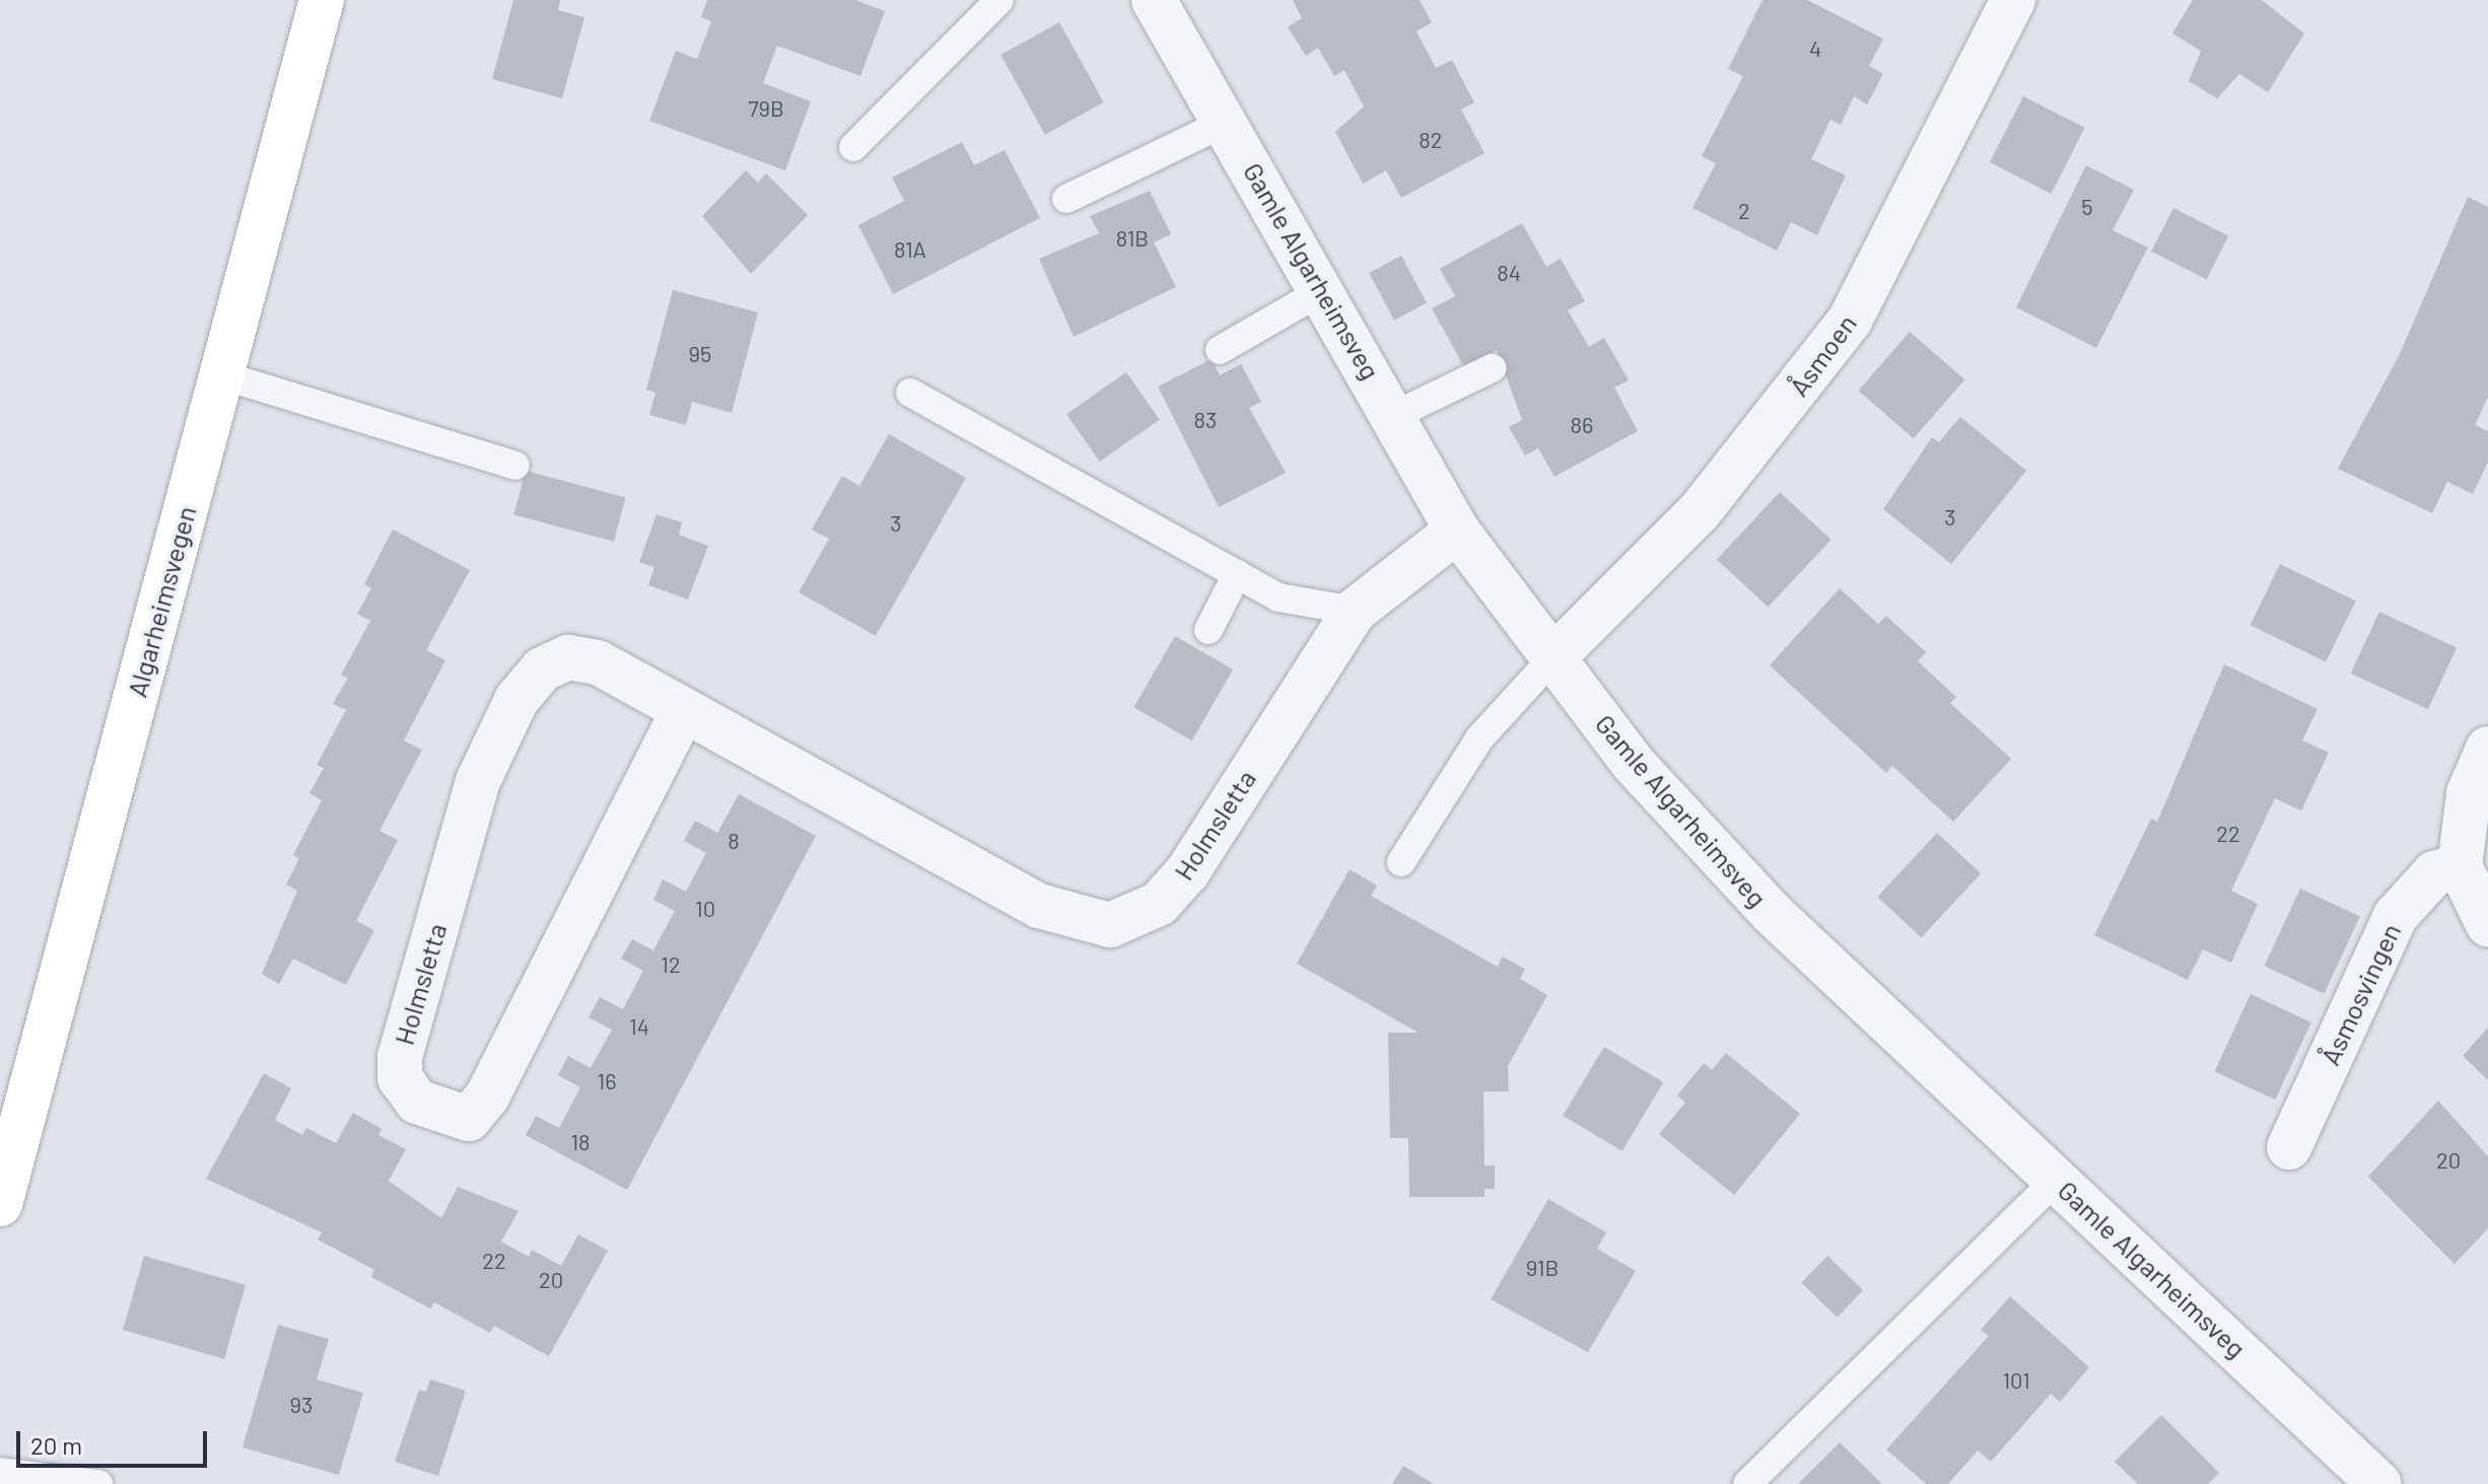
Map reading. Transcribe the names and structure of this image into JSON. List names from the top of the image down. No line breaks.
{"streets":{"main road":["Algarheimsvegen"],"street":["Gamle Algarheimsveg","Åsmoen","Holmsletta","Åsmosvingen"]},"crossings":[["Gamle Algarheimsveg","Åsmoen"],["Gamle Algarheimsveg","Holmsletta"]],"house_numbers":["4","79B","82","5","2","81B","81A","84","95","83","86","3","3","22","8","10","12","14","16","18","20","22","91B","20","101","93"],"scale_bar":"20 m"}
